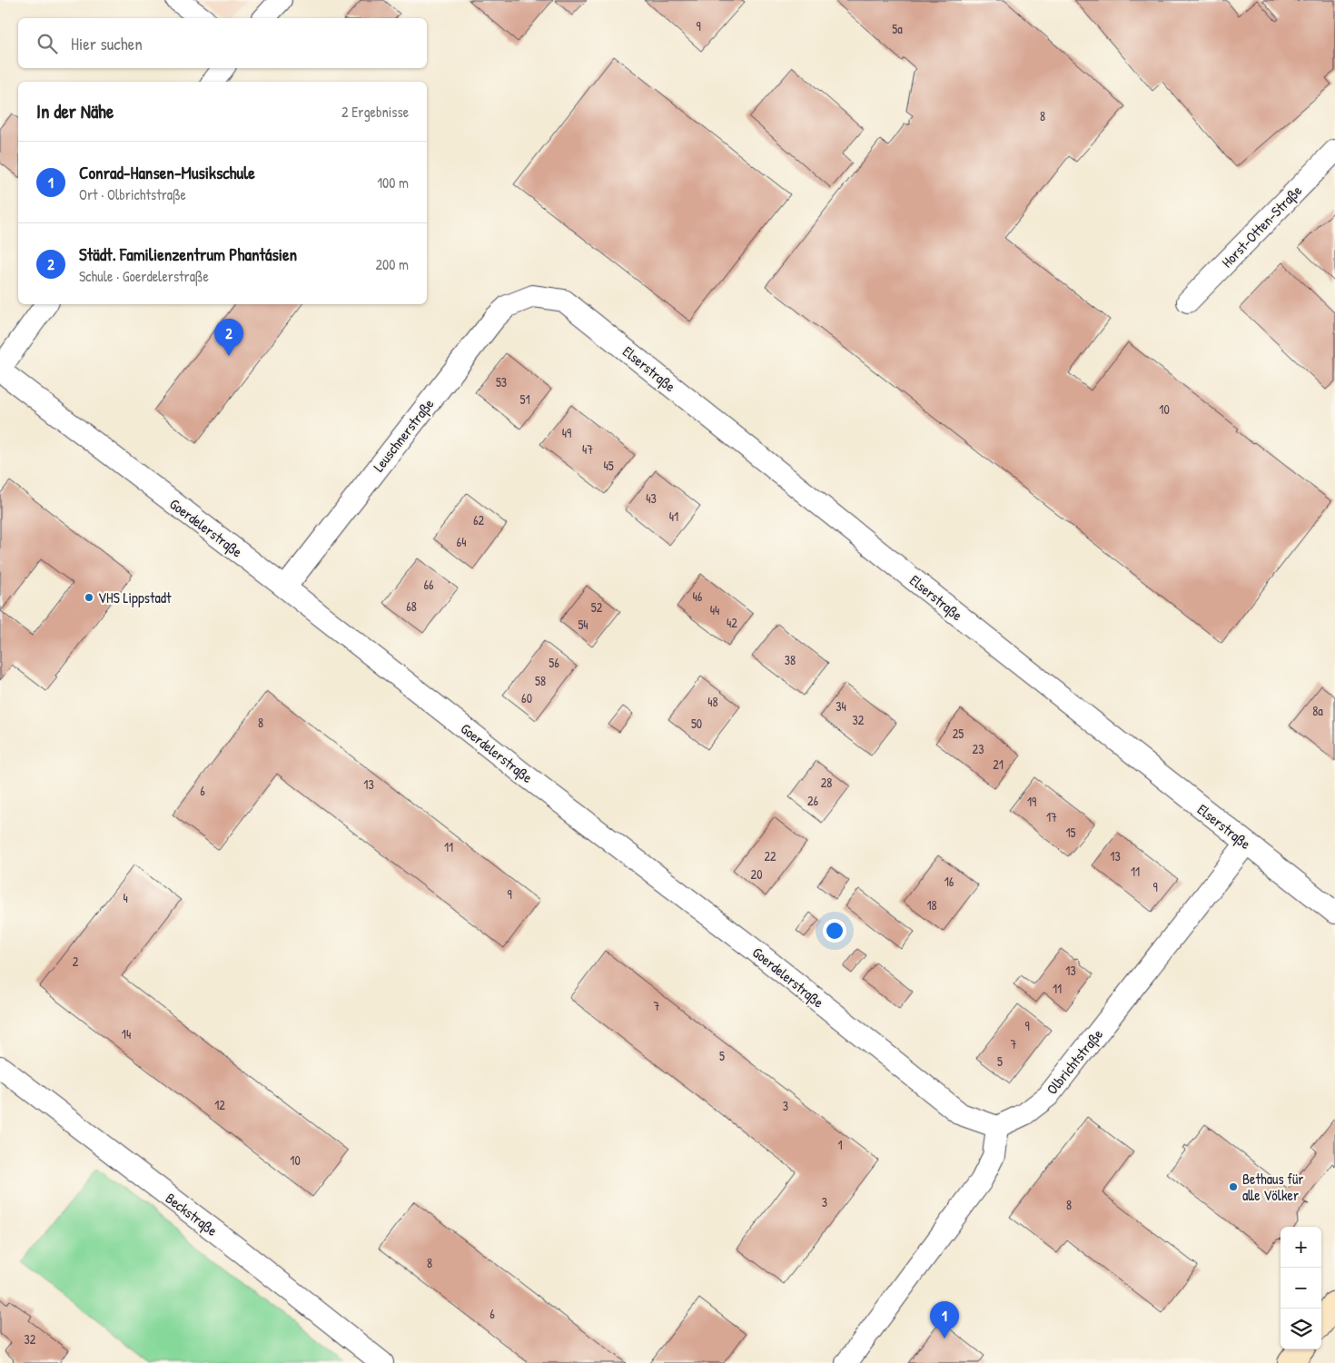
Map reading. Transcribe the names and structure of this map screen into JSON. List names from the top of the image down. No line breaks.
{"streets":{"street":["Horst-Otten-Straße","Elserstraße","Leuschnerstraße","Goerdelerstraße","Olbrichtstraße","Beckstraße"]},"crossings":[["Elserstraße","Leuschnerstraße"],["Elserstraße","Olbrichtstraße"],["Leuschnerstraße","Goerdelerstraße"],["Goerdelerstraße","Olbrichtstraße"]],"places":["VHS Lippstadt","Bethaus für alle Völker"],"house_numbers":["9","5a","8","53","51","10","49","47","45","43","41","62","64","66","46","68","52","44","42","54","38","56","58","60","48","34","8a","32","8","50","25","23","21","28","13","6","26","19","17","15","11","22","13","11","20","16","9","9","4","18","2","13","11","7","9","14","7","5","5","12","3","1","10","3","8","8","6","32"],"page":{"search":"Hier suchen","heading":["In der Nähe","2 Ergebnisse"],"list":[{"mark":"1","name":"Conrad-Hansen-Musikschule","note":"Ort · Olbrichtstraße","value":"100 m"},{"mark":"2","name":"Städt. Familienzentrum Phantásien","note":"Schule · Goerdelerstraße","value":"200 m"}],"pins":["2","1"],"map_buttons":["+","−"]}}
